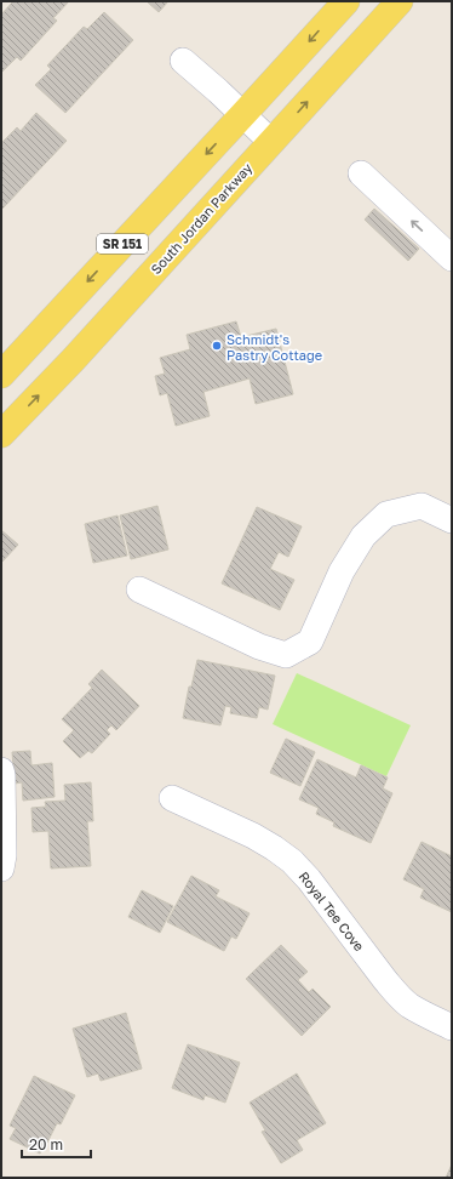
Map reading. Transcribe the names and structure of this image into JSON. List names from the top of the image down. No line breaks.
{"streets":{"main road":["South Jordan Parkway","SR 151"],"street":["Royal Tee Cove"]},"places":["Schmidt's Pastry Cottage"],"scale_bar":"20 m"}
